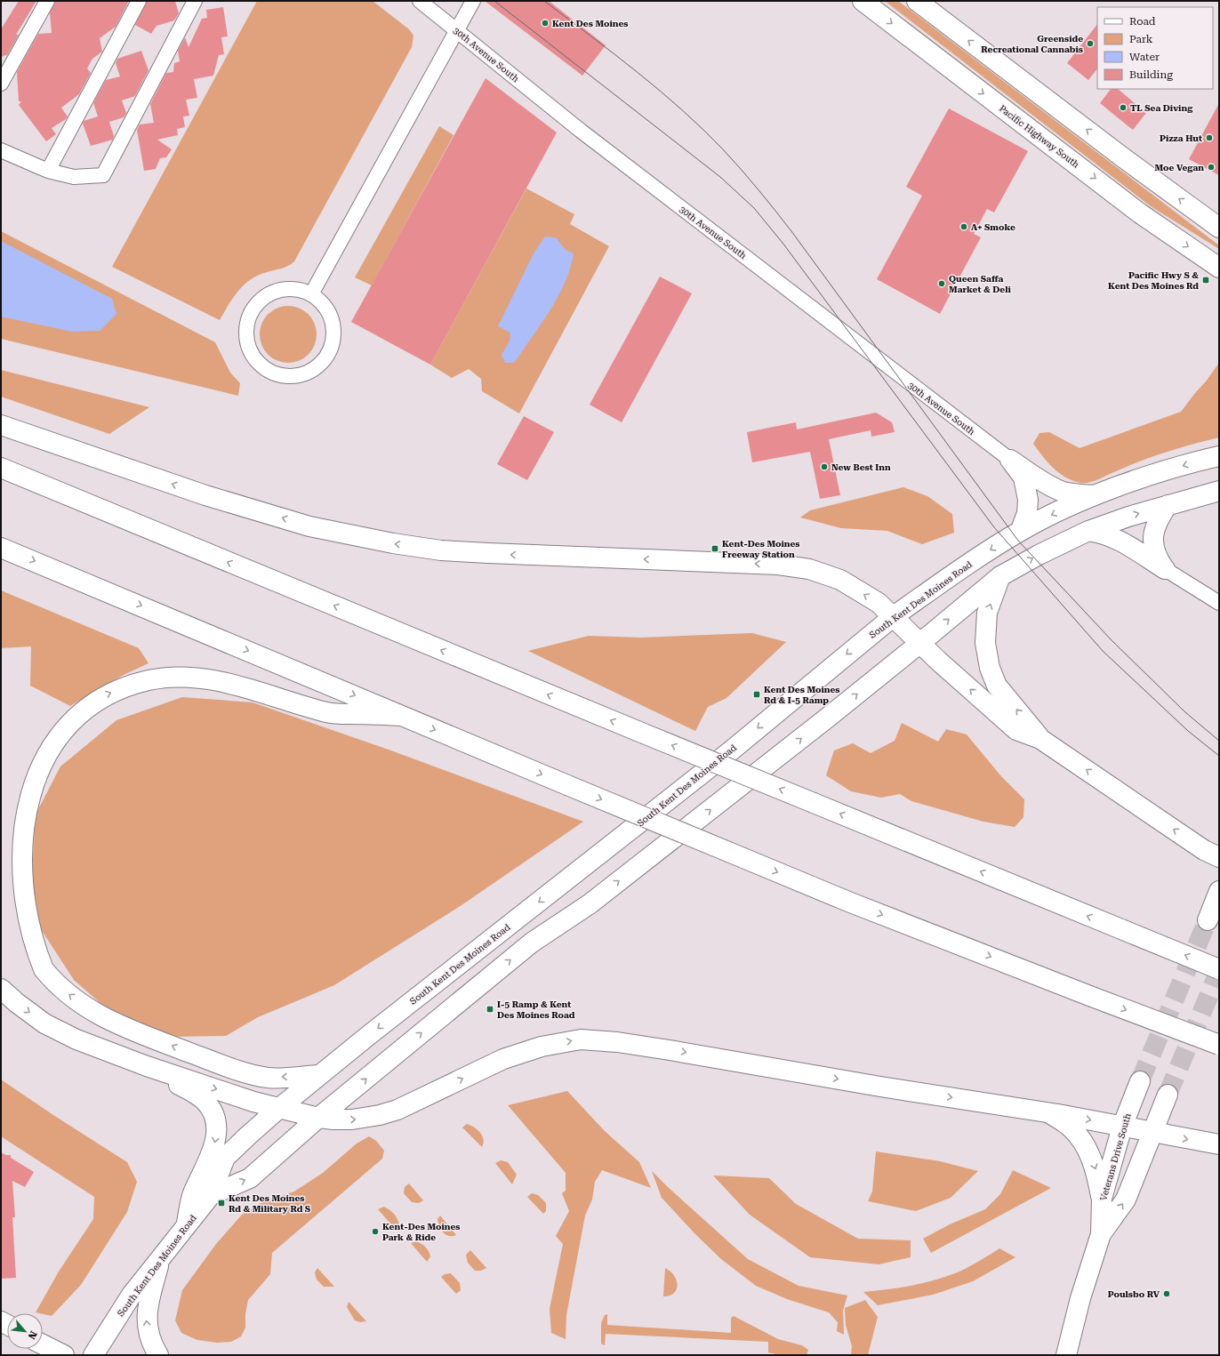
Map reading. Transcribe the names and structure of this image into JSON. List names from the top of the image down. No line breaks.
{"streets":{"main road":["Pacific Highway South","South Kent Des Moines Road","Veterans Drive South"],"street":["30th Avenue South"]},"places":{"other":["Kent Des Moines","Greenside Recreational Cannabis","TL Sea Diving","Pizza Hut","Moe Vegan","A+ Smoke","Queen Saffa Market & Deli","New Best Inn","Kent-Des Moines Park & Ride","Poulsbo RV"],"transit":["Pacific Hwy S & Kent Des Moines Rd","Kent-Des Moines Freeway Station","Kent Des Moines Rd & I-5 Ramp","I-5 Ramp & Kent Des Moines Road","Kent Des Moines Rd & Military Rd S"]},"legend":["Road","Park","Water","Building"],"north":"bottom right"}
